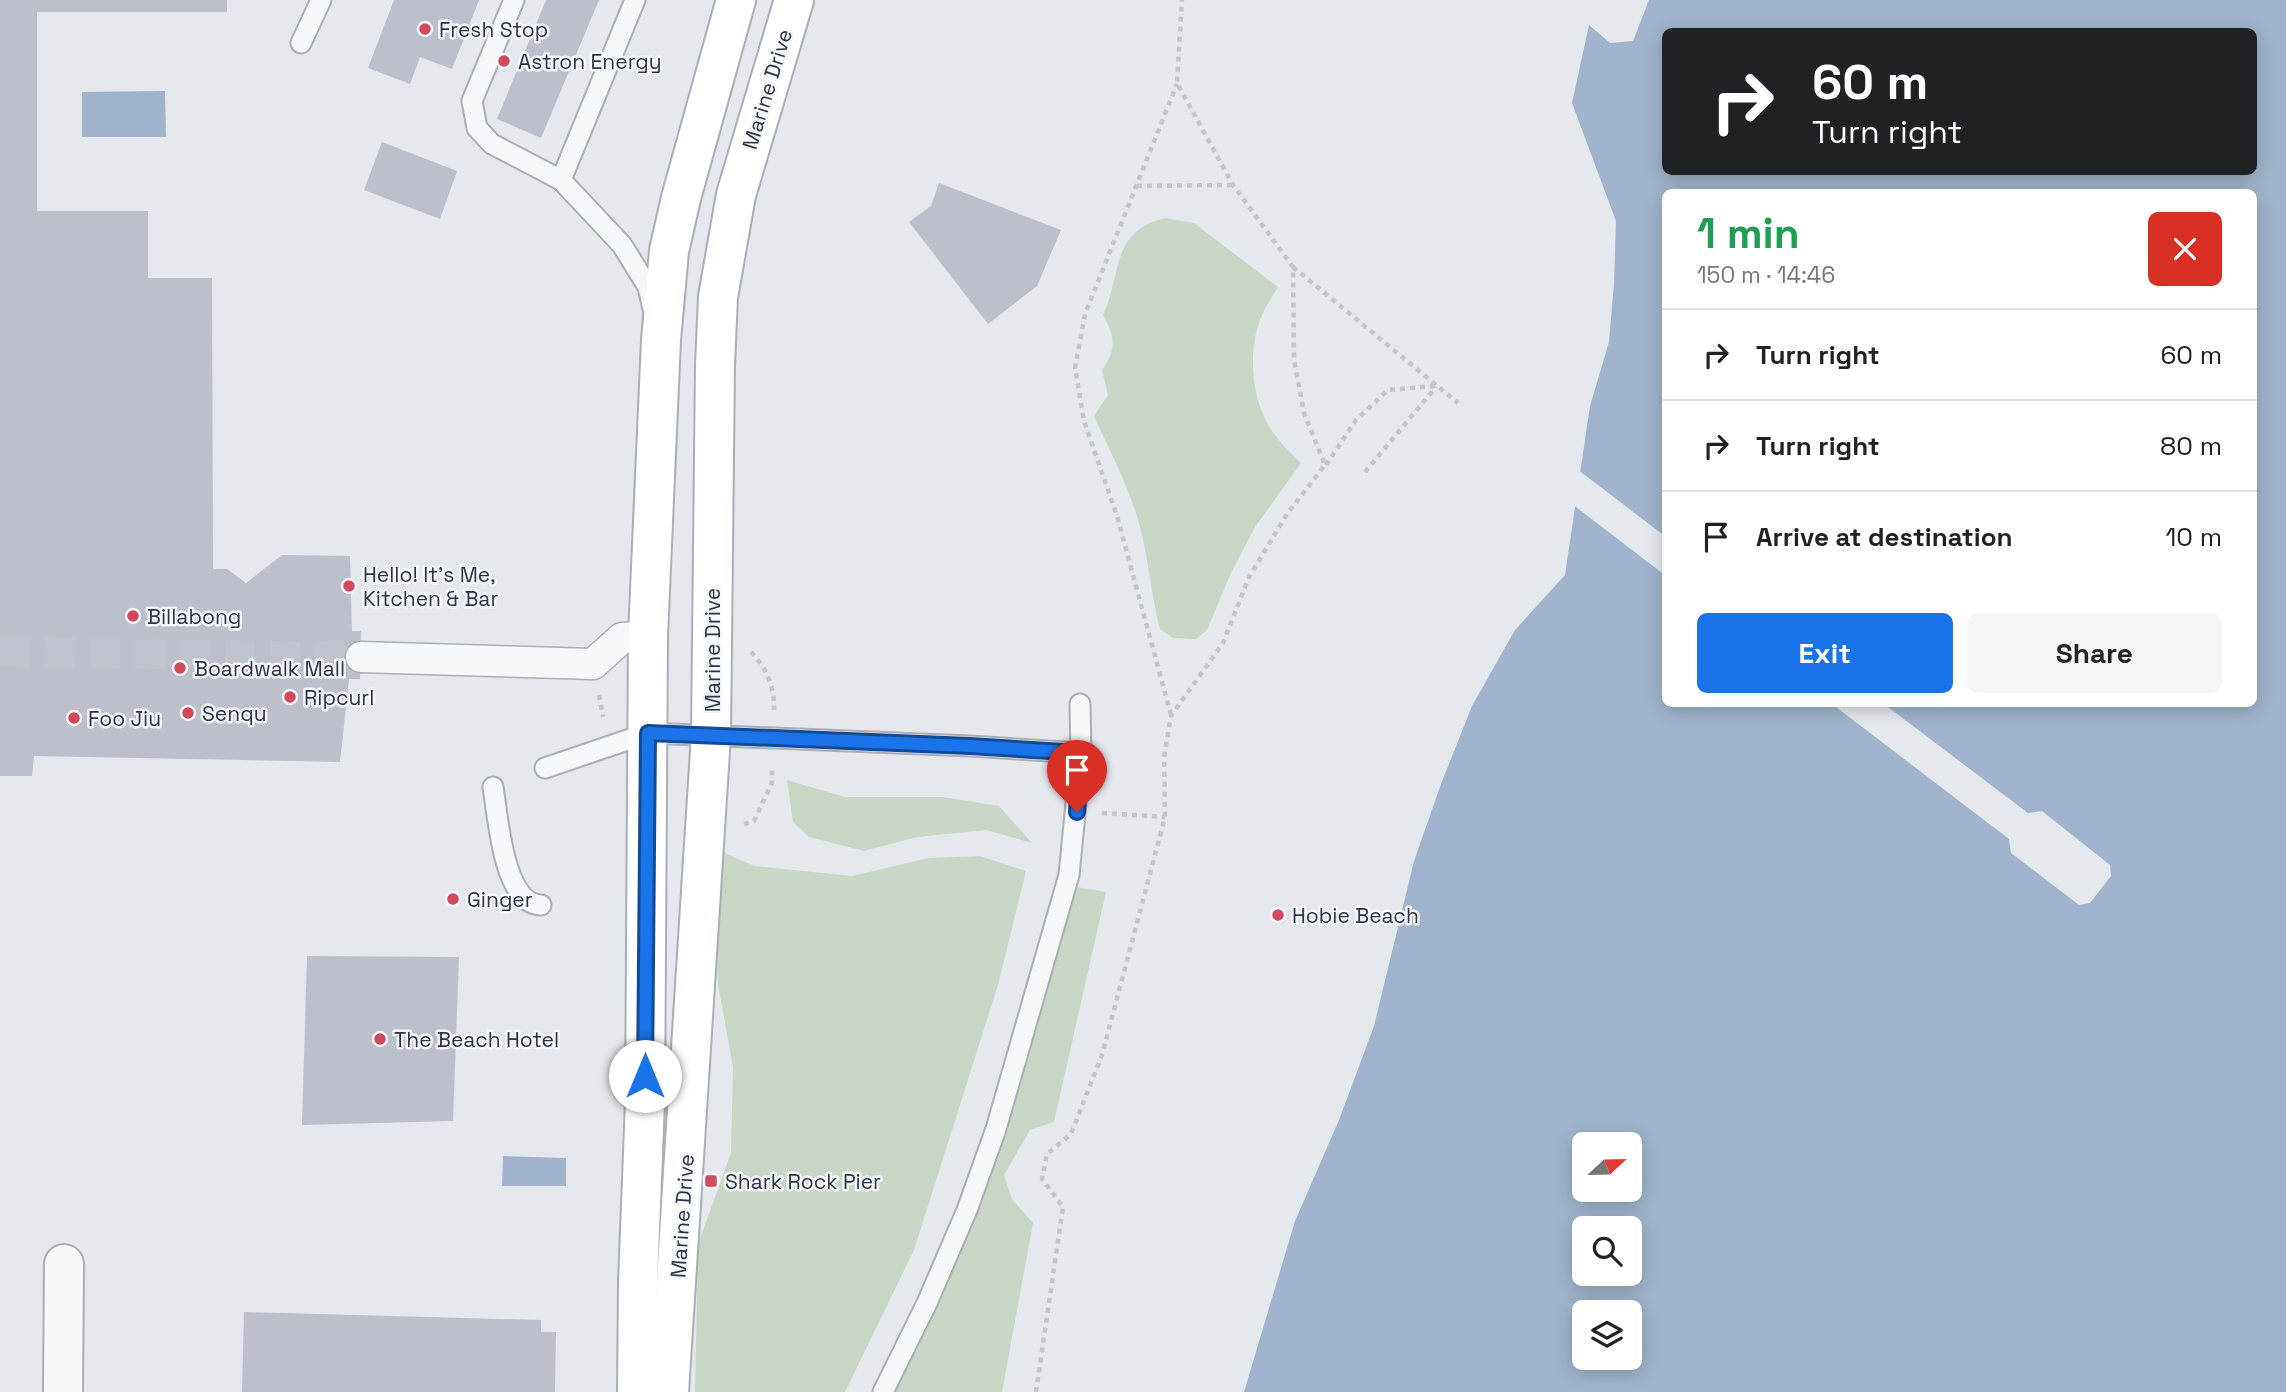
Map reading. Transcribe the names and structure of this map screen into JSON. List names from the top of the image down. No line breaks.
{"streets":{"main road":["Marine Drive"]},"places":{"other":["Fresh Stop","Astron Energy","Hello! It's Me, Kitchen & Bar","Billabong","Boardwalk Mall","Ripcurl","Senqu","Foo Jiu","Ginger","Hobie Beach","The Beach Hotel"],"transit":["Shark Rock Pier"]},"north":"right","page":{"turn":["60 m","Turn right"],"heading":["1 min","150 m · 14:46"],"list":[{"name":"Turn right","value":"60 m"},{"name":"Turn right","value":"80 m"},{"name":"Arrive at destination","value":"10 m"}],"buttons":["Exit","Share"]}}
